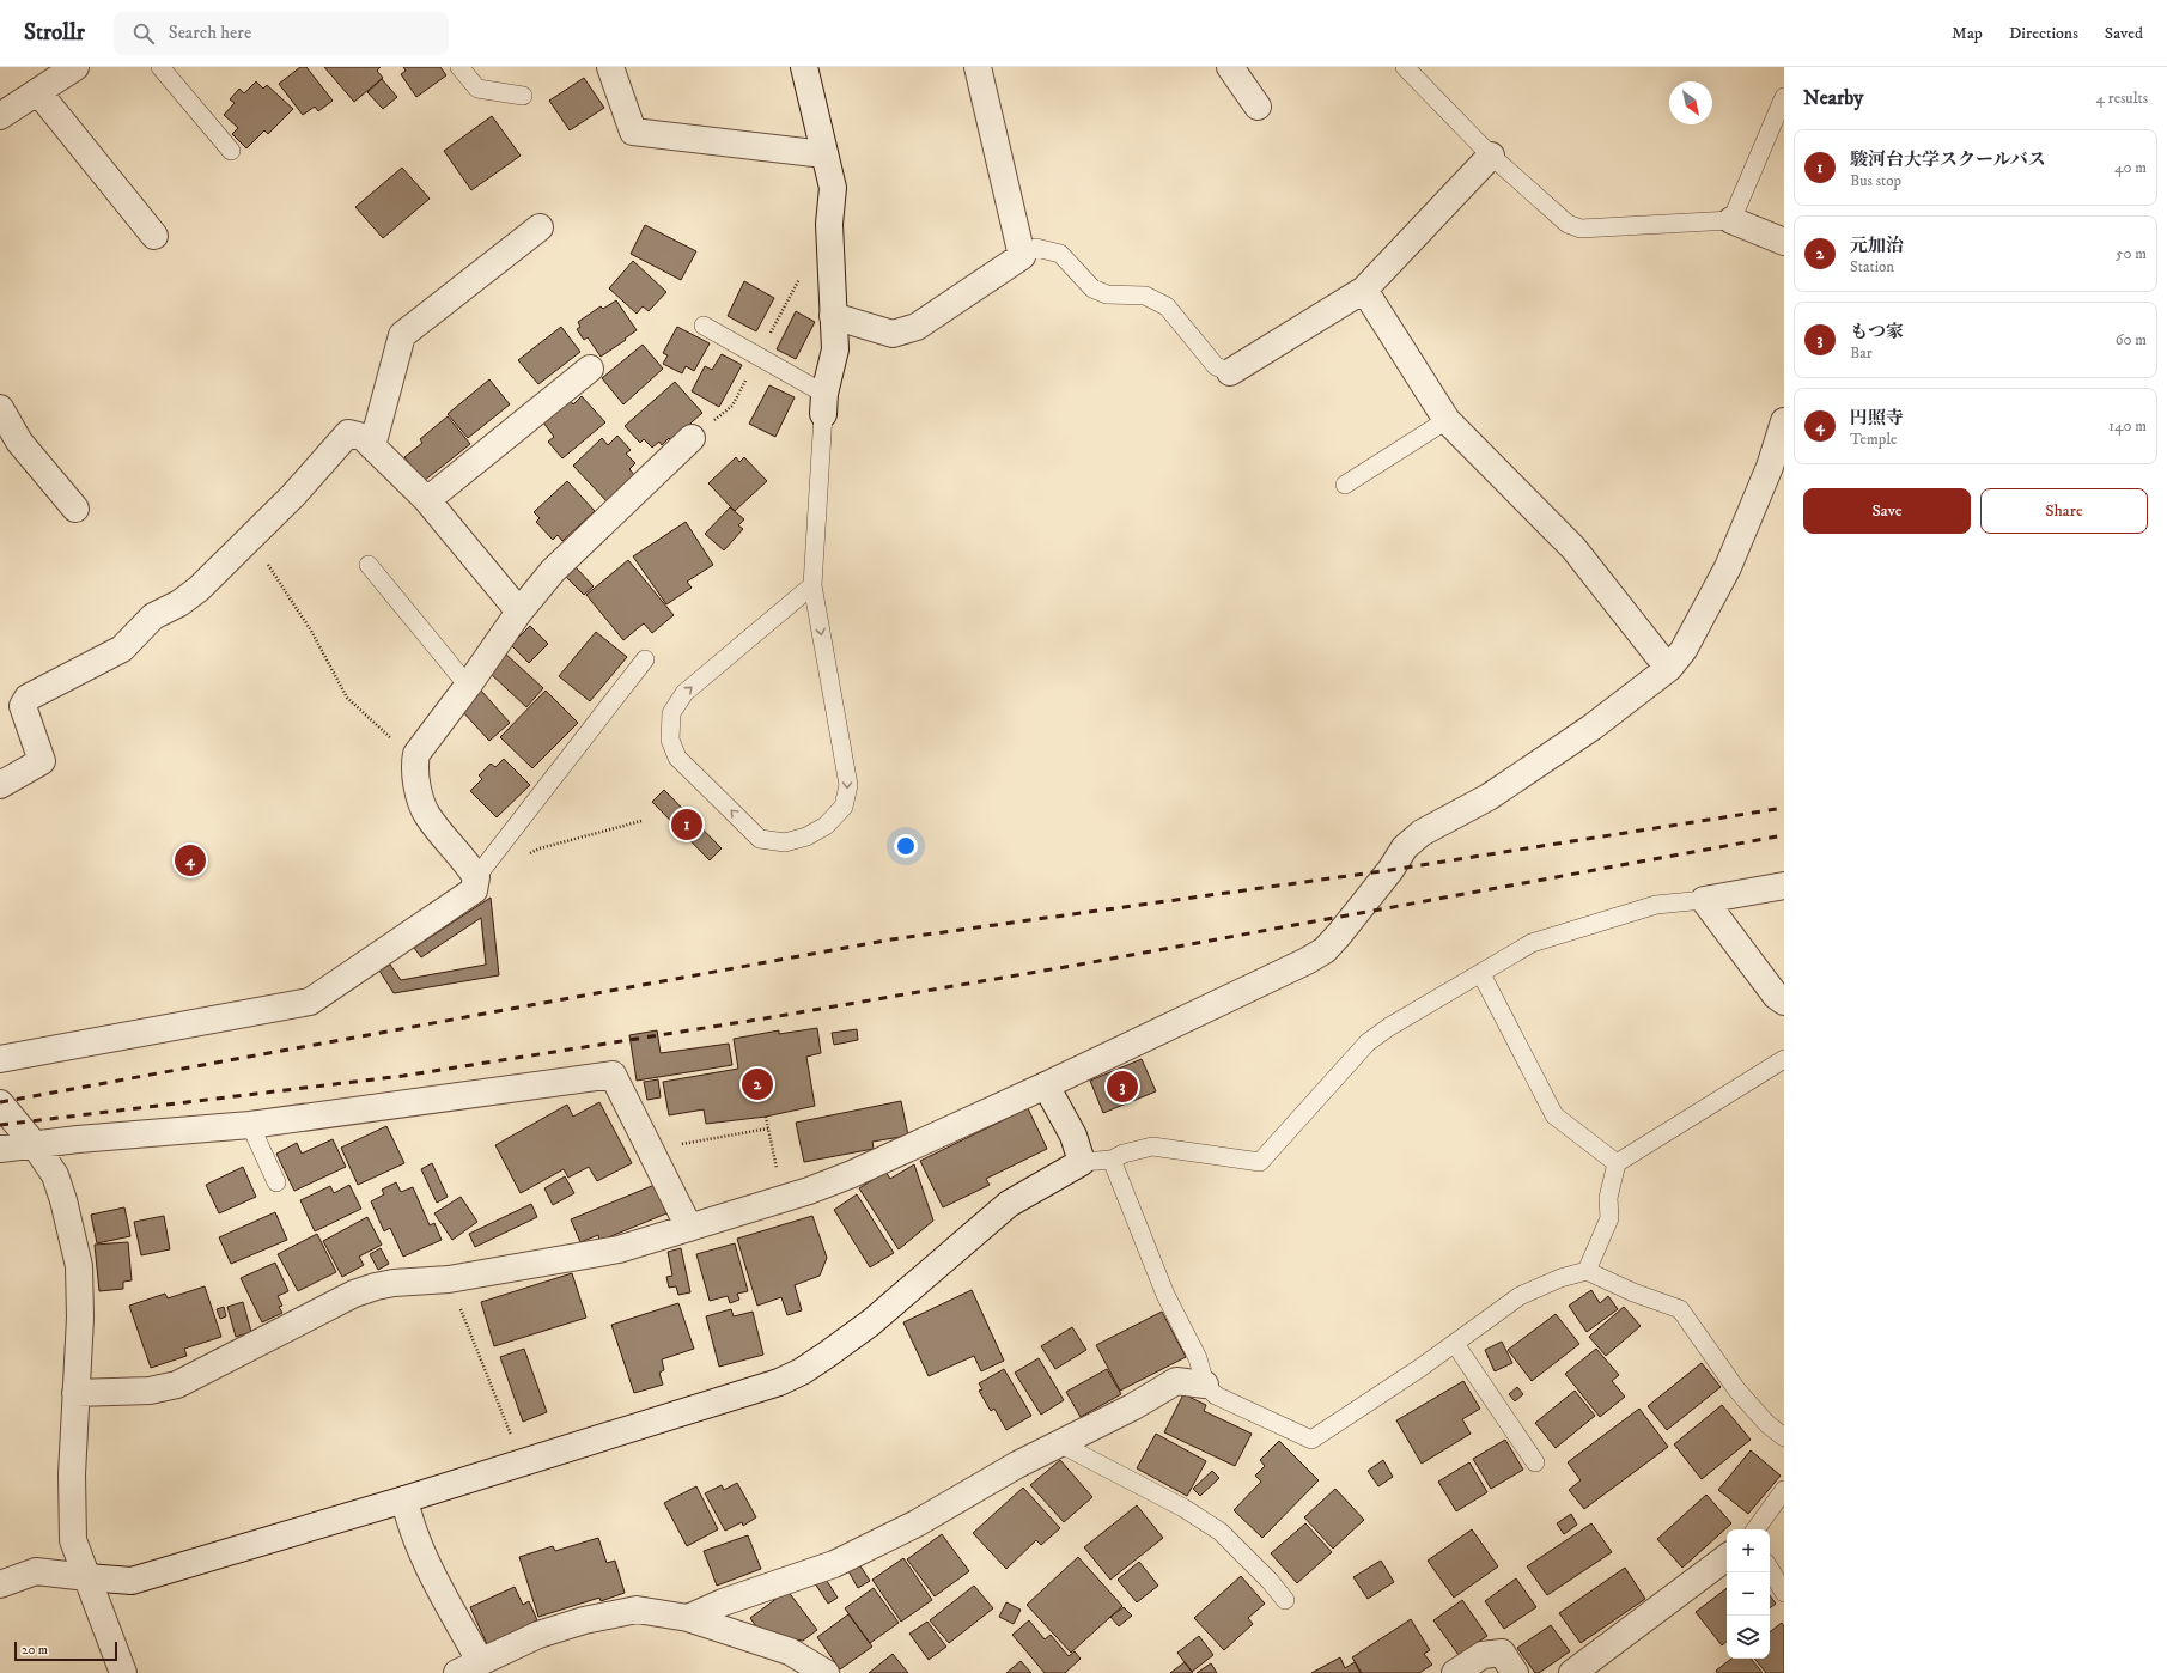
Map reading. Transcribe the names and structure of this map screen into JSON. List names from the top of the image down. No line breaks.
{"scale_bar":"20 m","north":"bottom right","page":{"header":"Strollr","search":"Search here","nav":["Map","Directions","Saved"],"heading":["Nearby","4 results"],"list":[{"mark":"1","name":"駿河台大学スクールバス","note":"Bus stop","value":"40 m"},{"mark":"2","name":"元加治","note":"Station","value":"50 m"},{"mark":"3","name":"もつ家","note":"Bar","value":"60 m"},{"mark":"4","name":"円照寺","note":"Temple","value":"140 m"}],"buttons":["Save","Share"],"pins":["1","4","2","3"],"map_buttons":["+","−"],"scale":"20 m"}}
